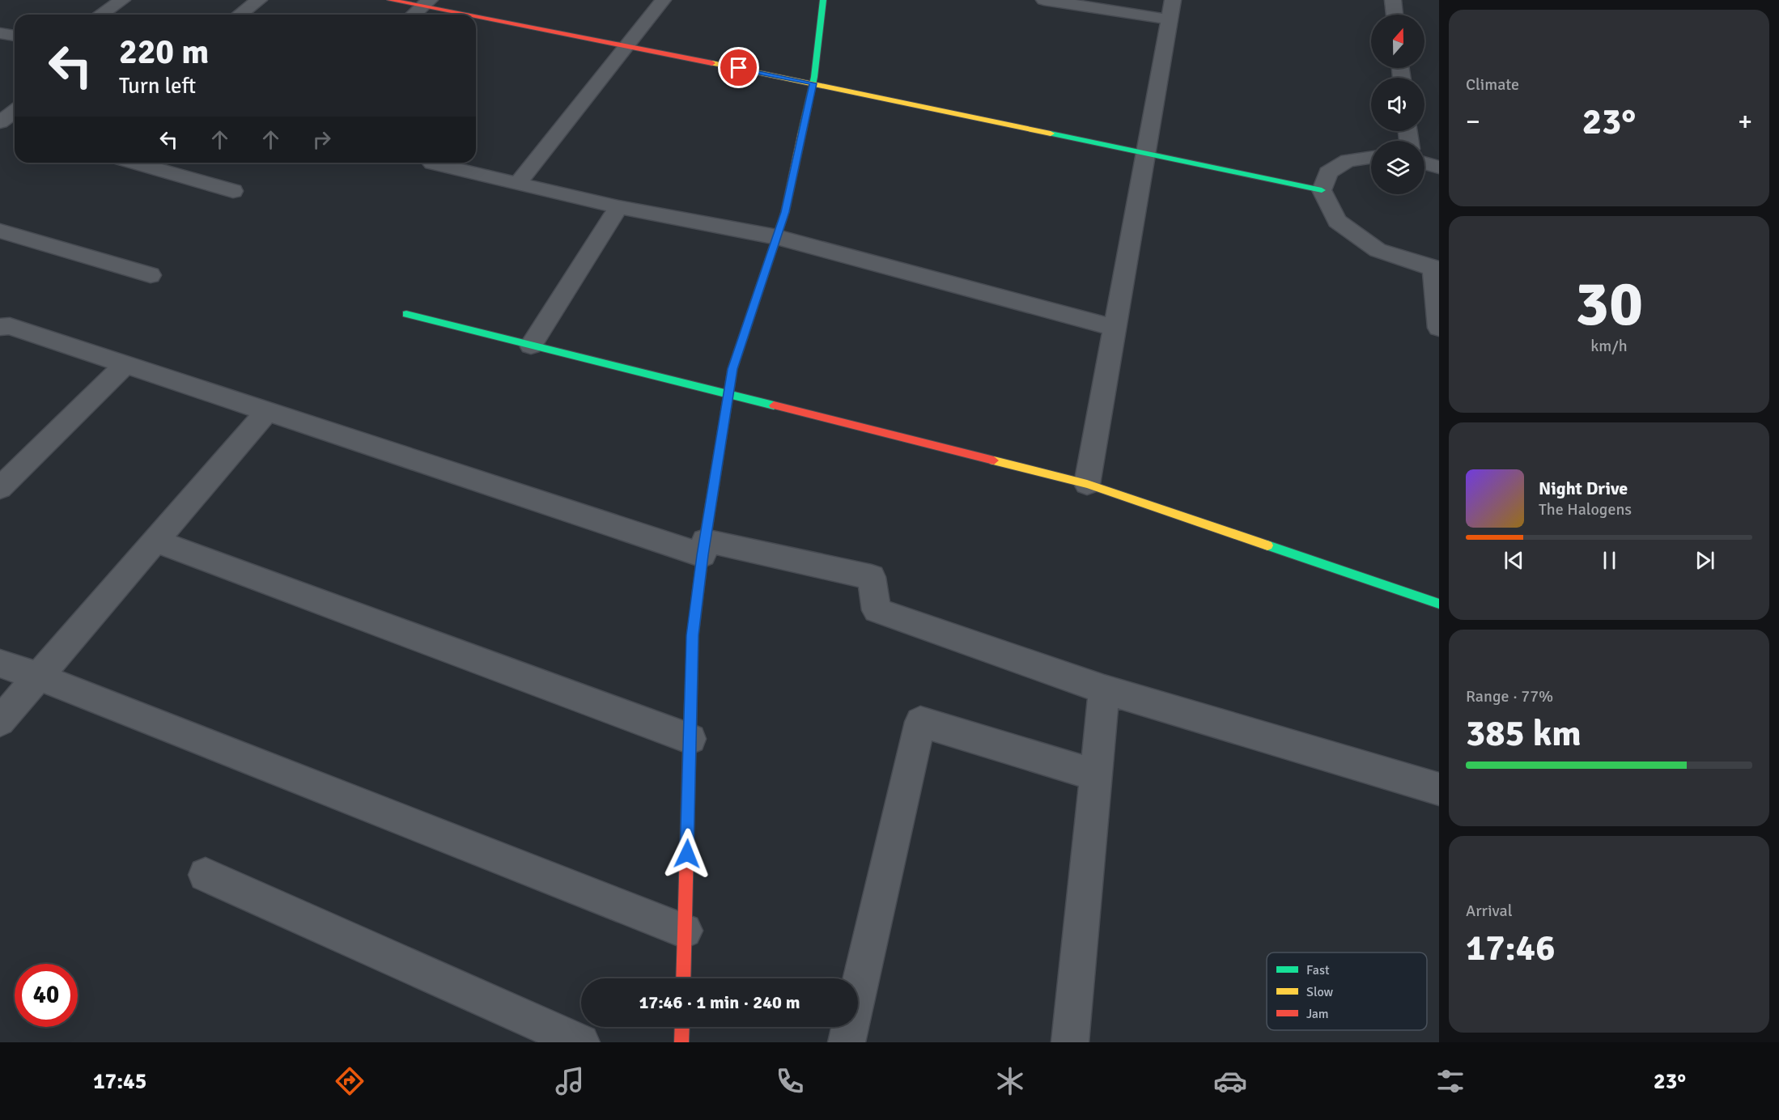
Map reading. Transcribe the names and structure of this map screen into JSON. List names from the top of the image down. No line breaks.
{"legend":["Fast","Slow","Jam"],"north":"top","page":{"tile":["Climate",["30","km/h"],["Range · 77%","385 km"],["Arrival","17:46"]],"turn":["220 m","Turn left"],"heat":["−","23°","+"],"song":["Night Drive","The Halogens"],"limit":"40","trip":"17:46 · 1 min · 240 m","tabs":["17:45","23°"]}}
